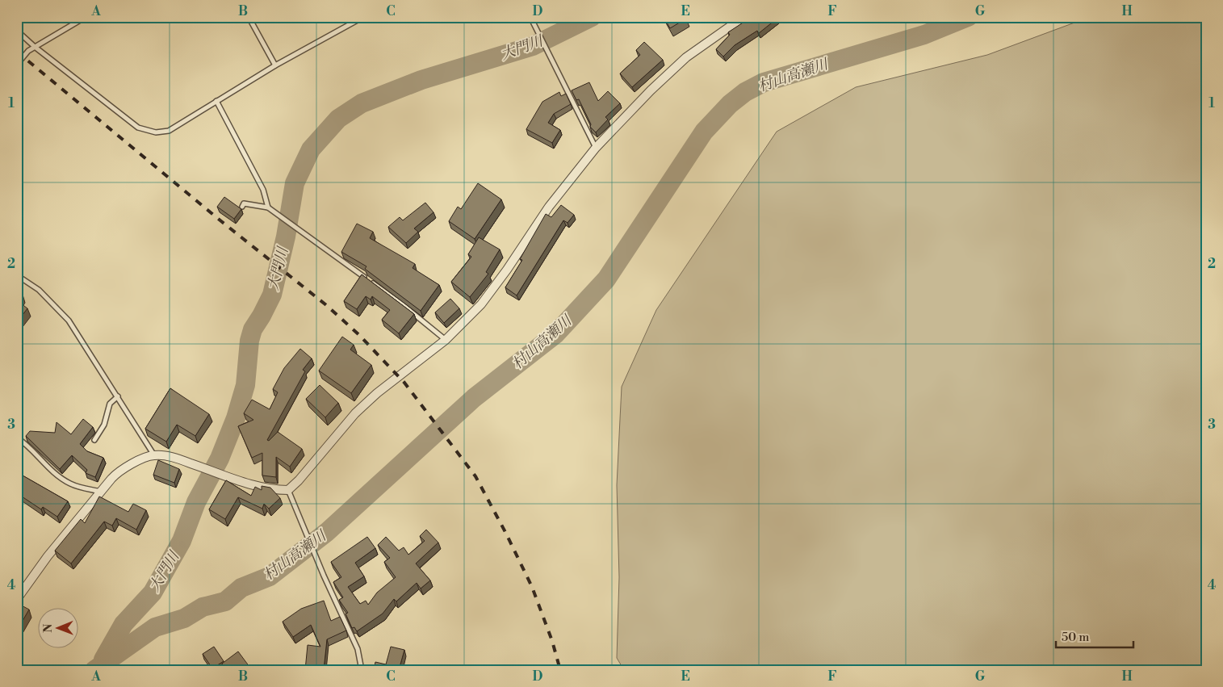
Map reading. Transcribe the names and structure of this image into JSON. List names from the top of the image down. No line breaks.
{"water":["大門川","村山高瀬川"],"scale_bar":"50 m","north":"left","grid":{"columns":["A","B","C","D","E","F","G","H"],"rows":["1","2","3","4"]}}
